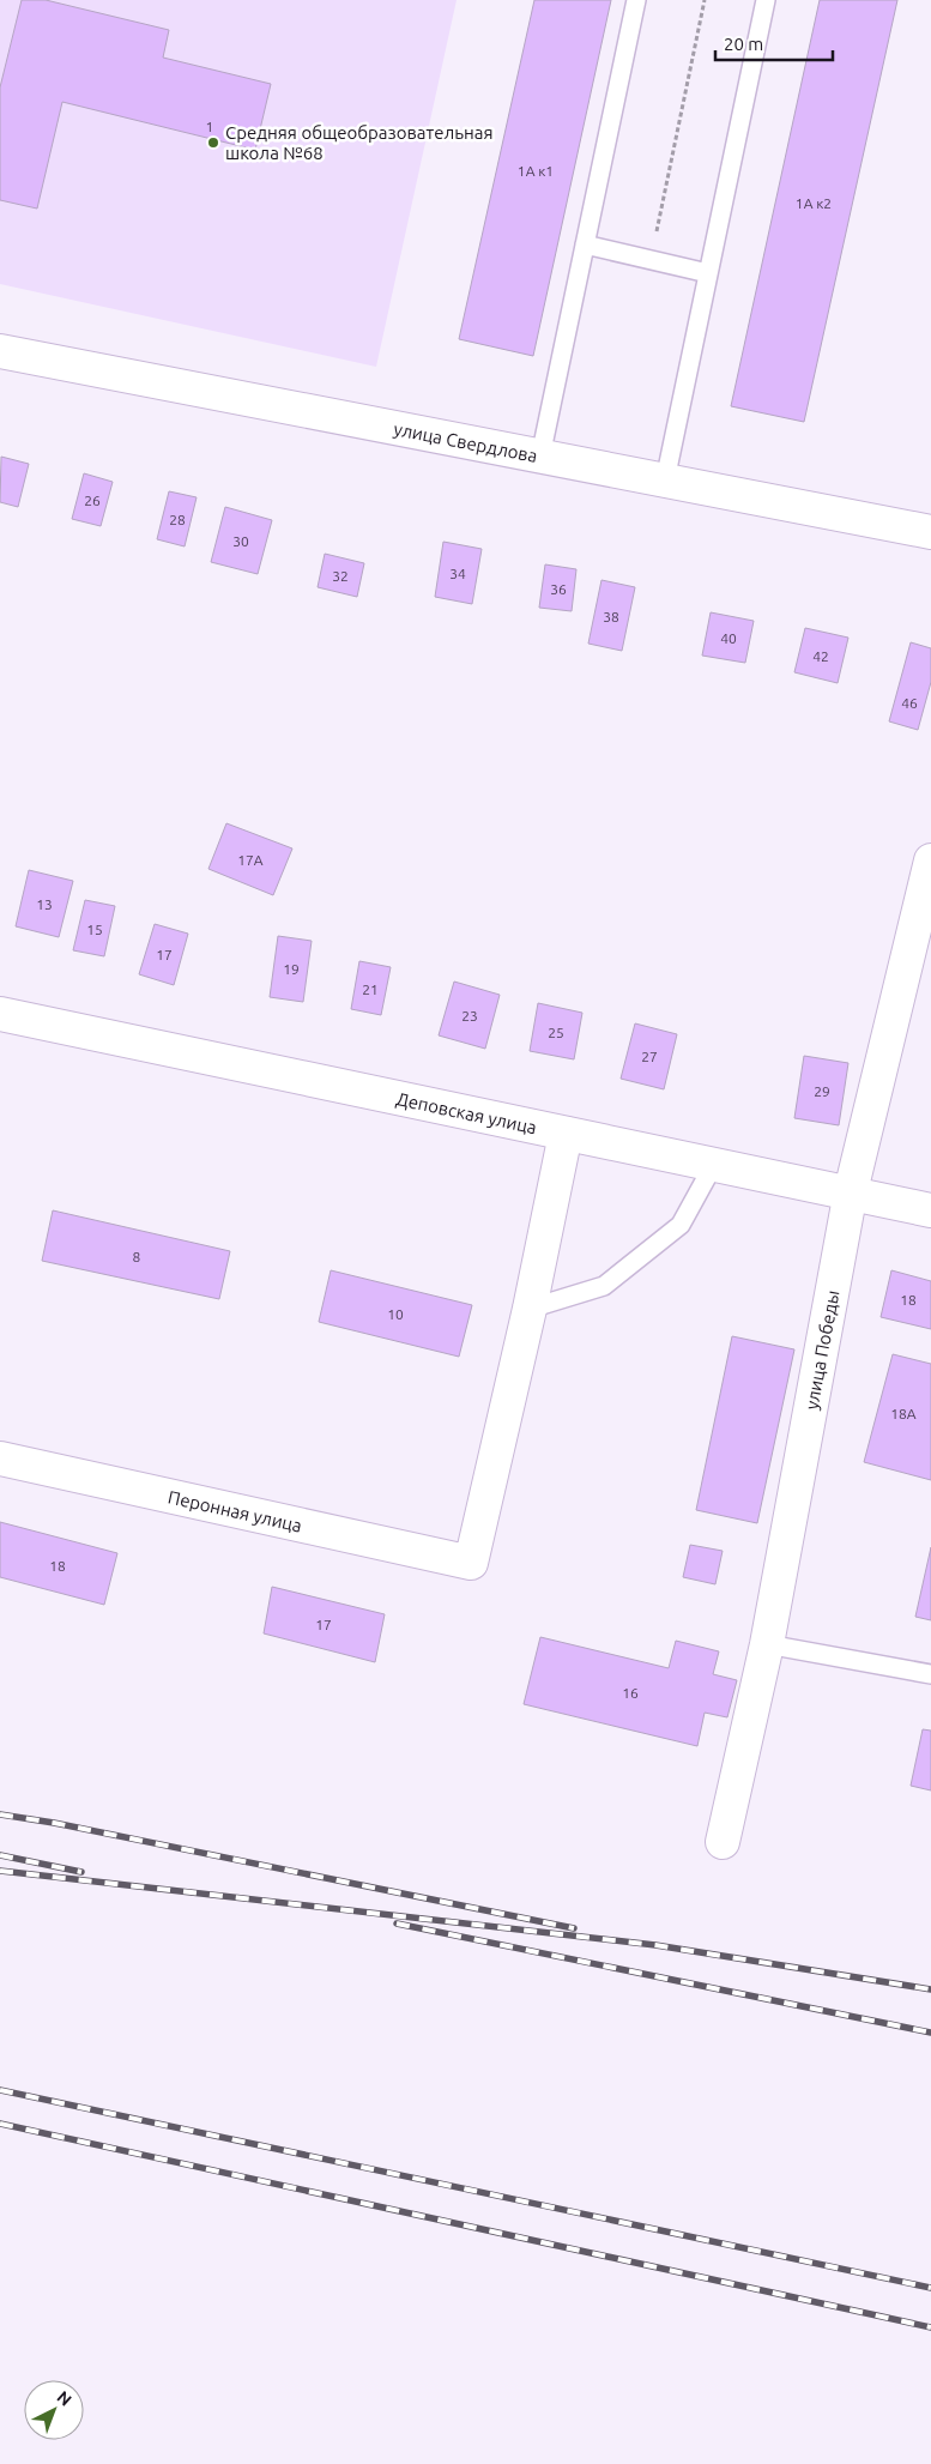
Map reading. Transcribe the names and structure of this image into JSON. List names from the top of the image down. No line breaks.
{"streets":{"street":["улица Свердлова","Деповская улица","улица Победы","Перонная улица"]},"crossings":[["Деповская улица","улица Победы"]],"places":["Средняя общеобразовательная школа №68"],"house_numbers":["1","1А к1","1А к2","26","28","30","34","32","36","38","40","42","46","17А","13","15","17","19","21","23","25","27","29","8","18","10","18А","18","17","16"],"scale_bar":"20 m","north":"top right"}
